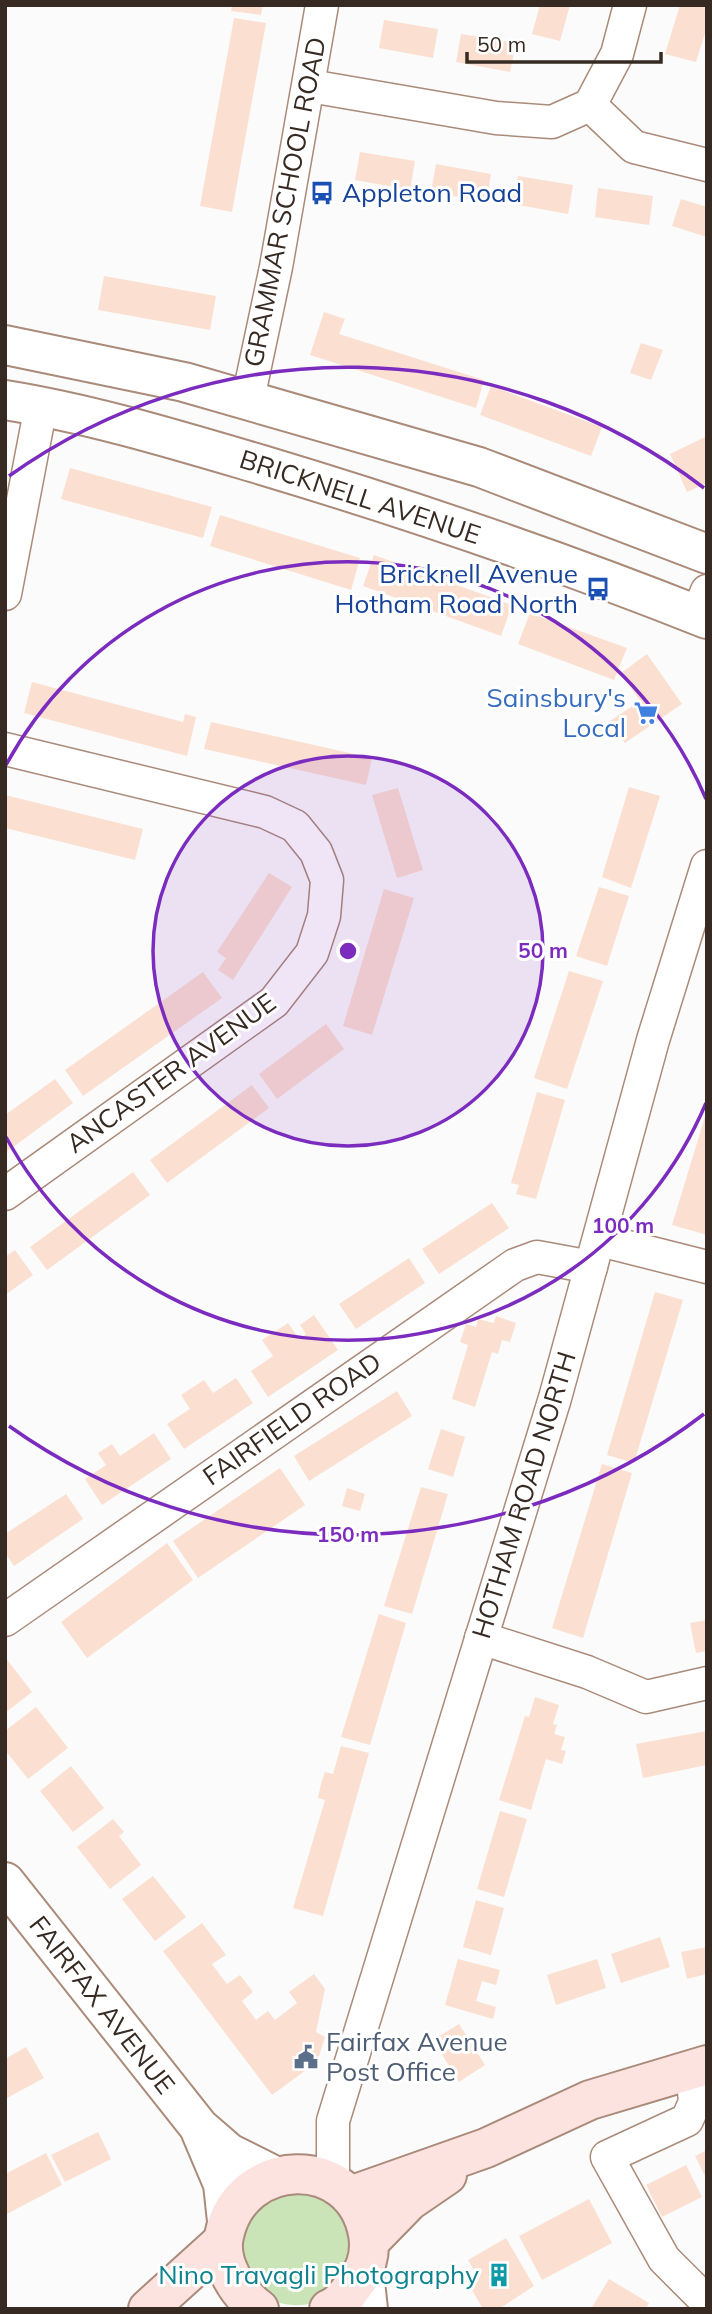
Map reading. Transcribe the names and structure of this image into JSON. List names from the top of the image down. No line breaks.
{"streets":{"street":["GRAMMAR SCHOOL ROAD","BRICKNELL AVENUE","ANCASTER AVENUE","FAIRFIELD ROAD","HOTHAM ROAD NORTH","FAIRFAX AVENUE"]},"crossings":[["FAIRFIELD ROAD","HOTHAM ROAD NORTH"],["HOTHAM ROAD NORTH","FAIRFAX AVENUE"]],"places":{"bus stop":["Appleton Road","Bricknell Avenue Hotham Road North"],"supermarket":["Sainsbury's Local"],"public building":["Fairfax Avenue Post Office"],"building":["Nino Travagli Photography"]},"scale_bar":"50 m","rings":["50 m","100 m","150 m"]}
